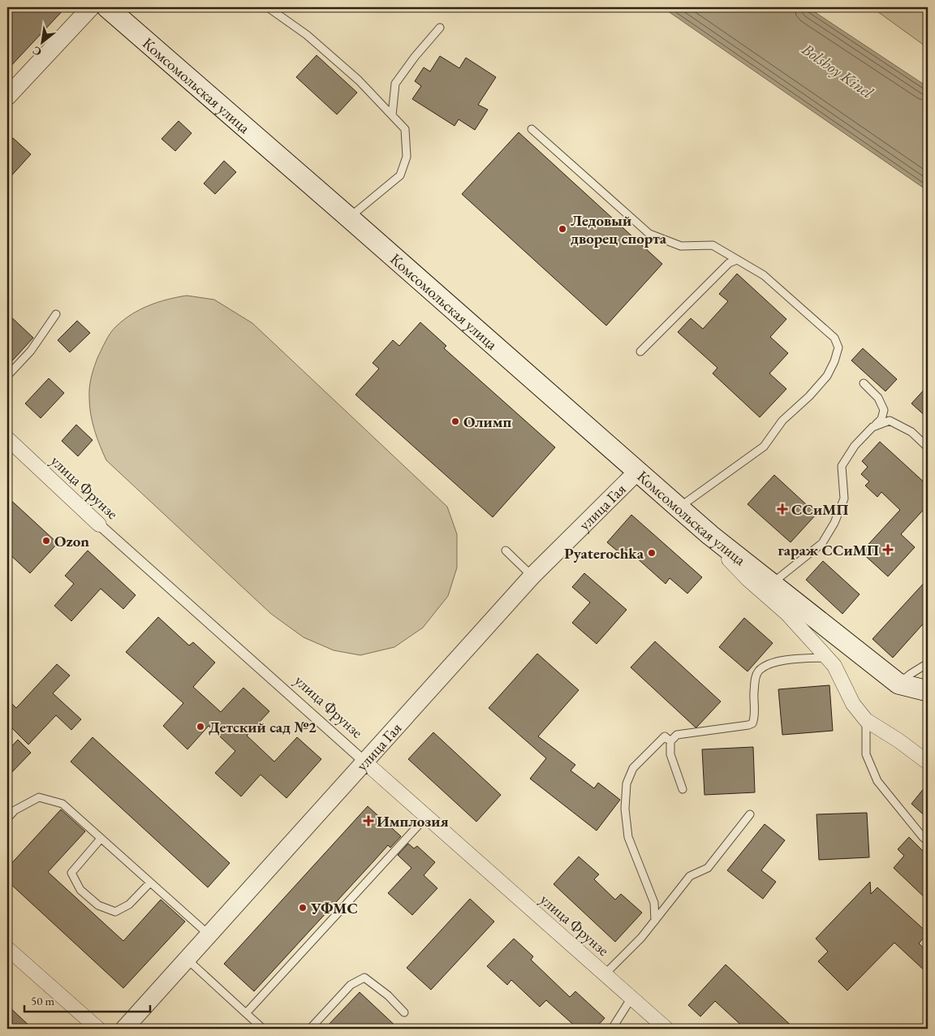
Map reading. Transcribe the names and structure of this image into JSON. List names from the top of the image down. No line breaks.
{"streets":{"main road":["Комсомольская улица"],"street":["улица Фрунзе","улица Гая"]},"crossings":[["Комсомольская улица","улица Гая"],["улица Фрунзе","улица Гая"]],"water":["Bolshoy Kinel"],"places":{"other":["Ледовый дворец спорта","Олимп","Ozon","Pyaterochka","Детский сад №2","УФМС"],"health":["ССиМП","гараж ССиМП","Имплозия"]},"scale_bar":"50 m","north":"bottom left"}
